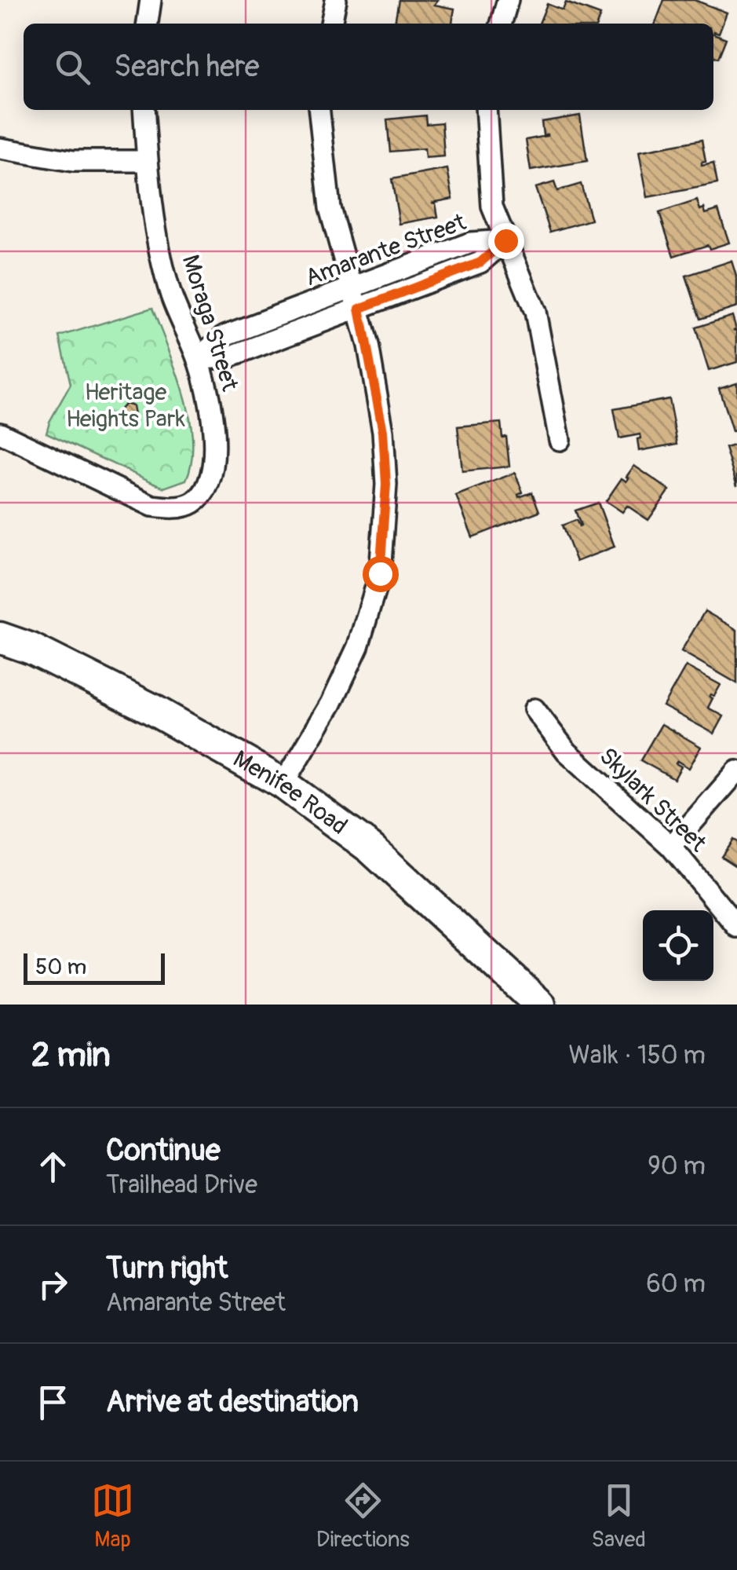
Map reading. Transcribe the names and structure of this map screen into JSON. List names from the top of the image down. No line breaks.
{"streets":{"main road":["Menifee Road"],"street":["Amarante Street","Moraga Street","Skylark Street"]},"crossings":[["Amarante Street","Moraga Street"]],"parks":["Heritage Heights Park"],"scale_bar":"50 m","page":{"search":"Search here","scale":"50 m","heading":["2 min","Walk · 150 m"],"list":[["Continue","Trailhead Drive","90 m"],["Turn right","Amarante Street","60 m"],"Arrive at destination"],"nav":["Map","Directions","Saved"]}}
